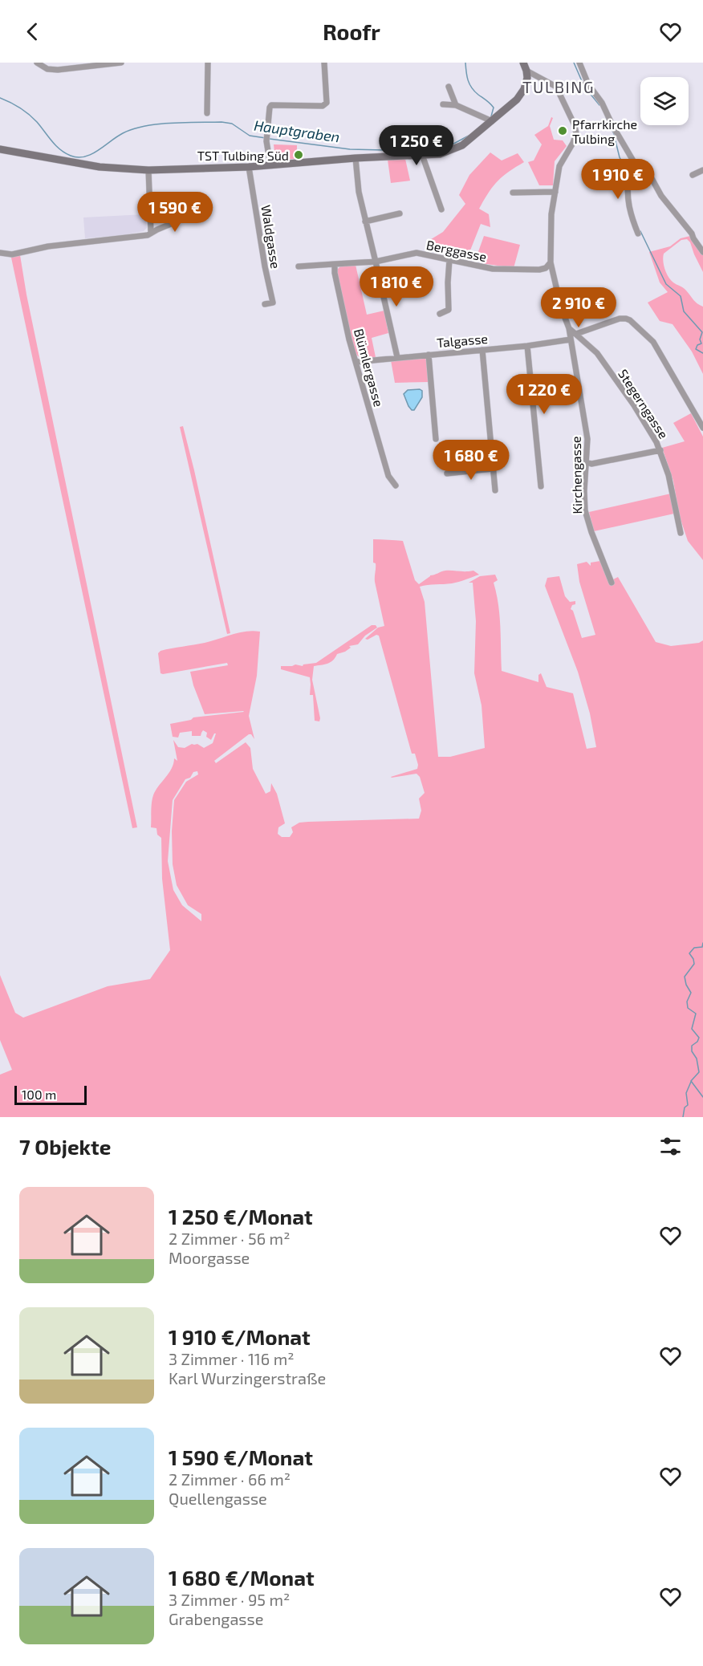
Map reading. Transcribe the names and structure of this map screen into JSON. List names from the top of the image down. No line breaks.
{"streets":{"street":["Waldgasse","Berggasse","Talgasse","Blümlergasse","Stegerngasse","Kirchengasse"]},"crossings":[["Berggasse","Kirchengasse"],["Talgasse","Blümlergasse"],["Talgasse","Kirchengasse"],["Stegerngasse","Kirchengasse"]],"districts":["TULBING"],"water":["Hauptgraben"],"places":["Pfarrkirche Tulbing","TST Tulbing Süd"],"scale_bar":"100 m","page":{"header":"Roofr","price":["1 250 €","1 910 €","1 590 €","1 810 €","2 910 €","1 220 €","1 680 €"],"scale":"100 m","heading":"7 Objekte","list":[{"name":"1 250 €/Monat","note":"2 Zimmer · 56 m² · Moorgasse"},{"name":"1 910 €/Monat","note":"3 Zimmer · 116 m² · Karl Wurzingerstraße"},{"name":"1 590 €/Monat","note":"2 Zimmer · 66 m² · Quellengasse"},{"name":"1 680 €/Monat","note":"3 Zimmer · 95 m² · Grabengasse"}]}}
